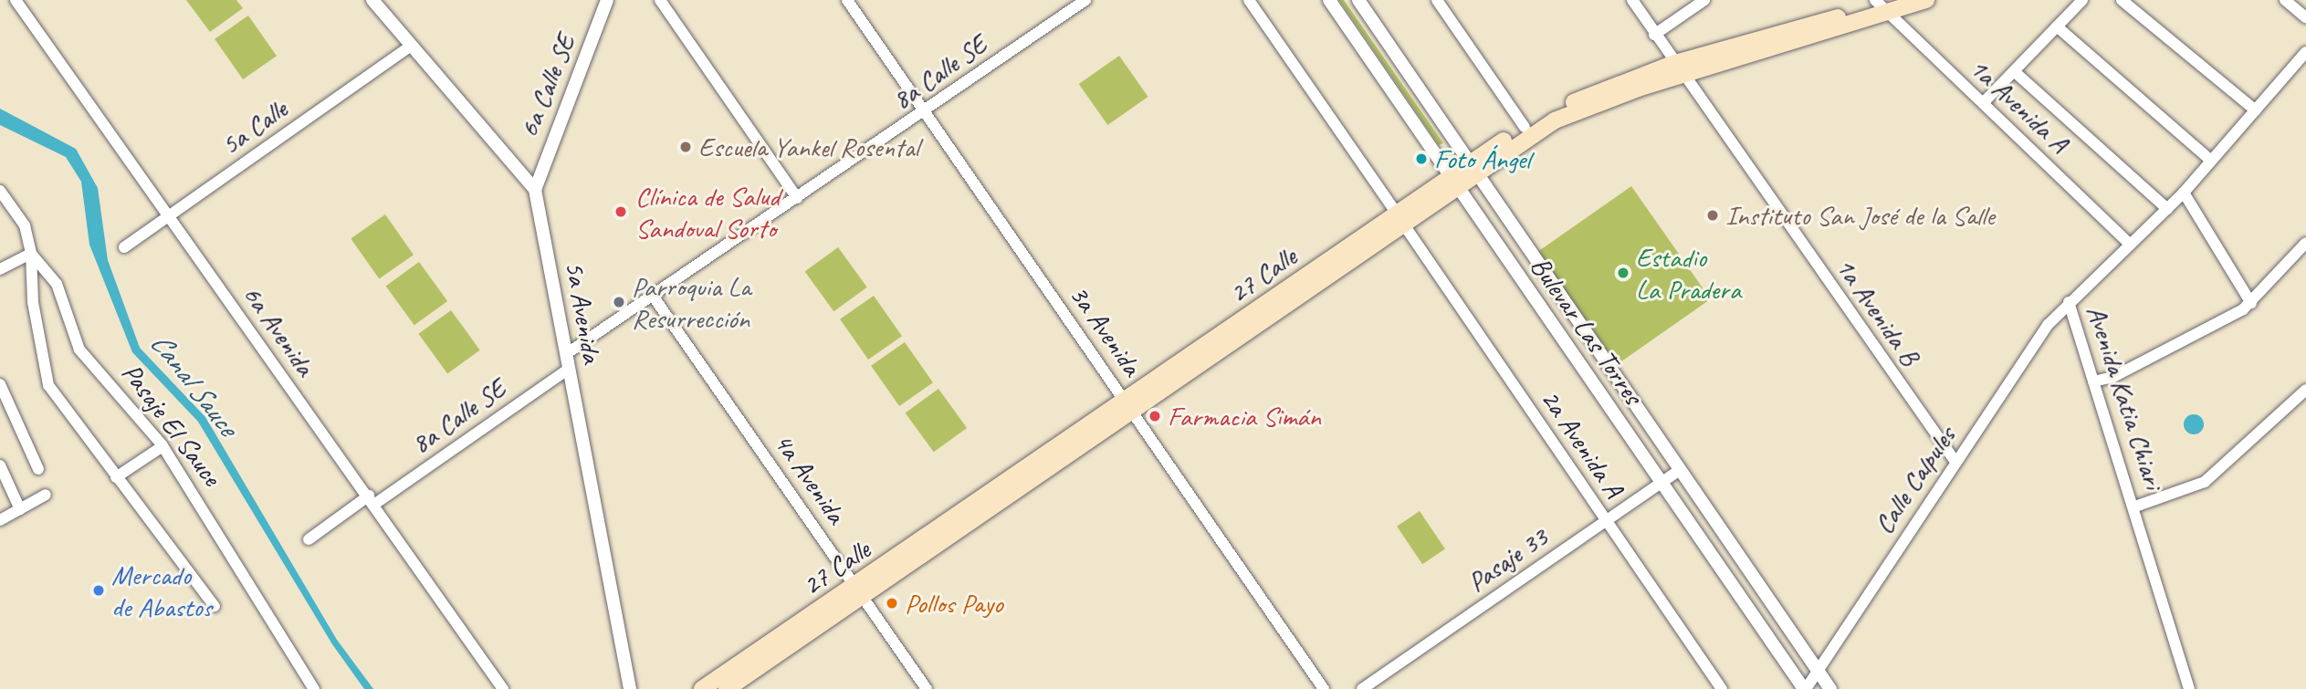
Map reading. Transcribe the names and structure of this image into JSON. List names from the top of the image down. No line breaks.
{"streets":{"main road":["27 Calle"],"street":["8a Calle SE","6a Calle SE","1a Avenida A","5a Calle","1a Avenida B","5a Avenida","6a Avenida","3a Avenida","Bulevar Las Torres","Avenida Katia Chiari","Pasaje El Sauce","2a Avenida A","4a Avenida","Calle Calpules","Pasaje 33"]},"crossings":[["8a Calle SE","5a Avenida"],["8a Calle SE","6a Avenida"],["8a Calle SE","3a Avenida"],["8a Calle SE","4a Avenida"],["6a Calle SE","5a Avenida"],["1a Avenida A","27 Calle"],["1a Avenida A","Avenida Katia Chiari"],["5a Calle","6a Avenida"],["27 Calle","1a Avenida B"],["27 Calle","3a Avenida"],["27 Calle","Bulevar Las Torres"],["27 Calle","2a Avenida A"],["27 Calle","4a Avenida"],["1a Avenida B","Calle Calpules"],["Bulevar Las Torres","Calle Calpules"],["Bulevar Las Torres","Pasaje 33"],["Avenida Katia Chiari","Calle Calpules"],["2a Avenida A","Pasaje 33"]],"water":["Canal Sauce"],"places":["Escuela Yankel Rosental","Foto Ángel","Clínica de Salud Sandoval Sorto","Instituto San José de la Salle","Estadio La Pradera","Parroquia La Resurrección","Farmacia Simán","Mercado de Abastos","Pollos Payo"]}
